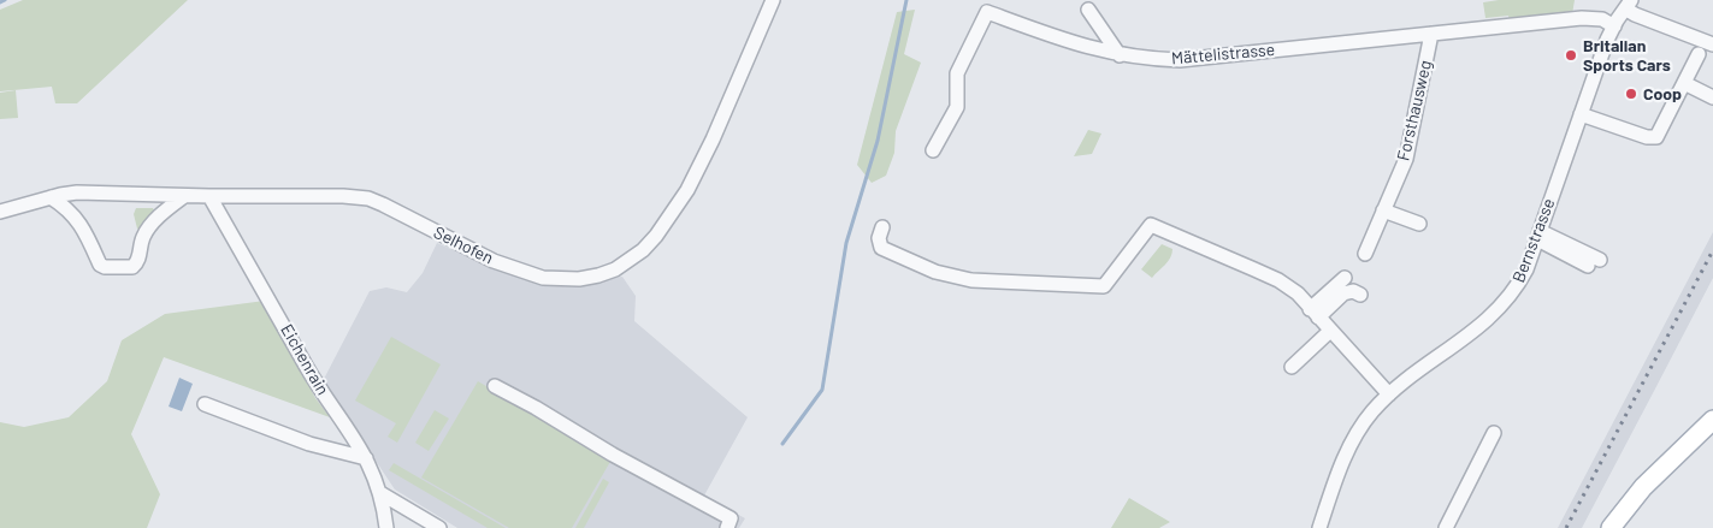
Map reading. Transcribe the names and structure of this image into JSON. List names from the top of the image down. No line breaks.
{"streets":{"street":["Mättelistrasse","Forsthausweg","Bernstrasse","Selhofen","Eichenrain"]},"crossings":[["Mättelistrasse","Forsthausweg"],["Mättelistrasse","Bernstrasse"],["Selhofen","Eichenrain"]],"places":["Britalian Sports Cars","Coop"]}
